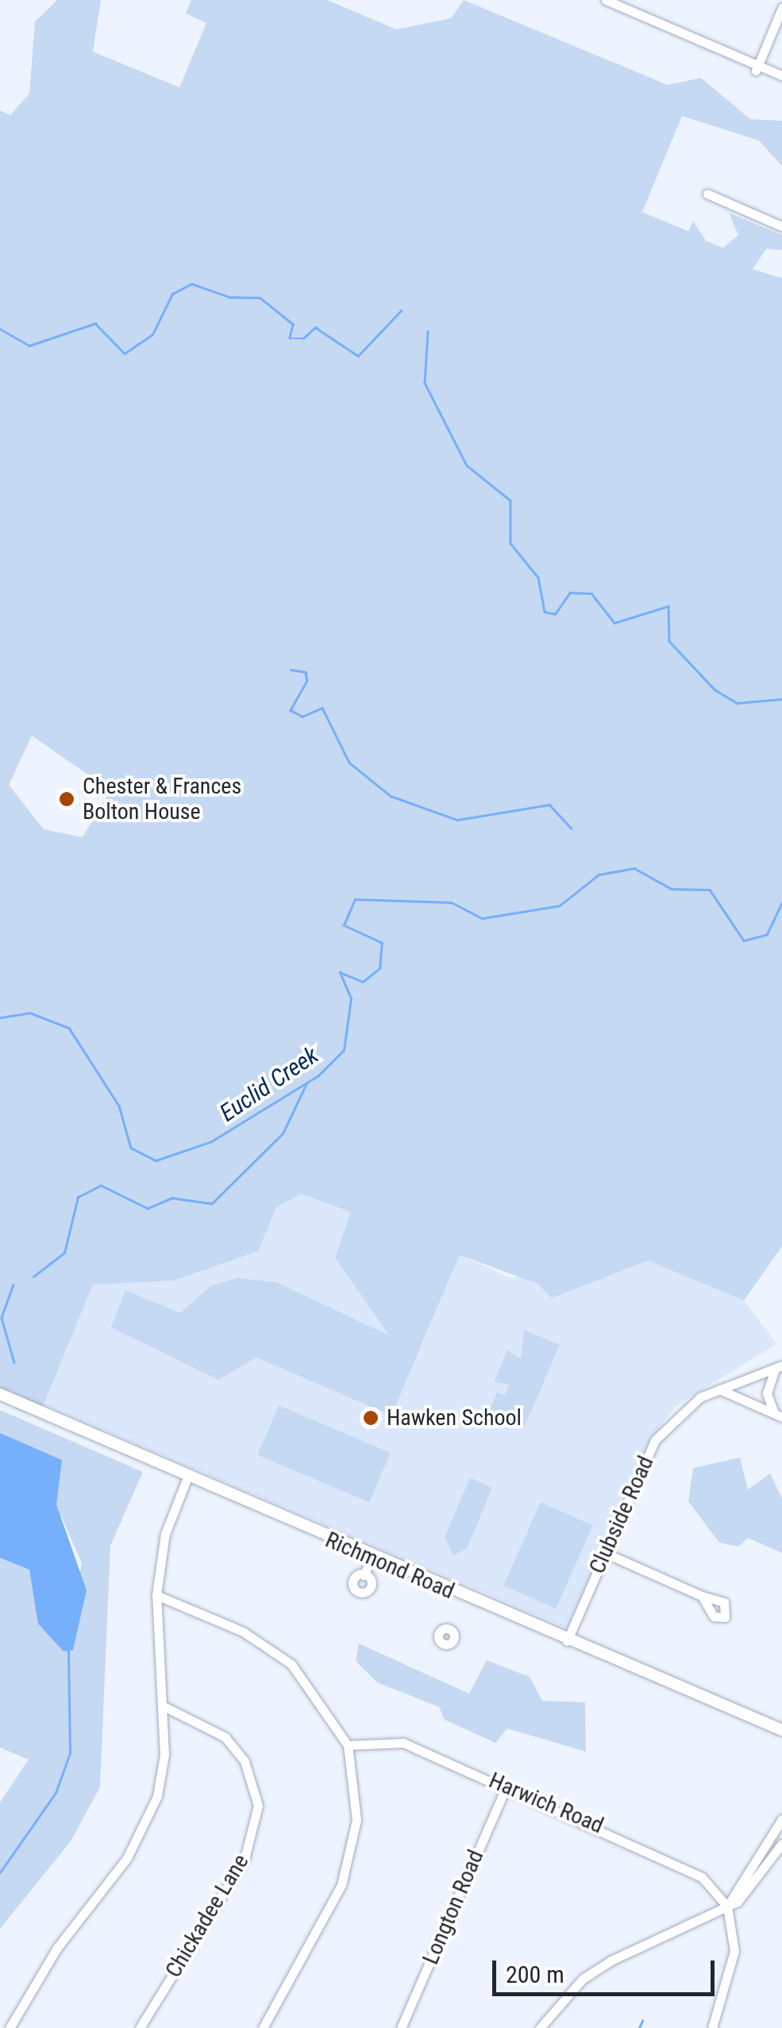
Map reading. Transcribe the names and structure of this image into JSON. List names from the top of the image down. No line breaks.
{"streets":{"main road":["Richmond Road"],"street":["Clubside Road","Harwich Road","Longton Road","Chickadee Lane"]},"crossings":[["Clubside Road","Richmond Road"],["Harwich Road","Longton Road"]],"water":["Euclid Creek"],"places":["Chester & Frances Bolton House","Hawken School"],"scale_bar":"200 m"}
